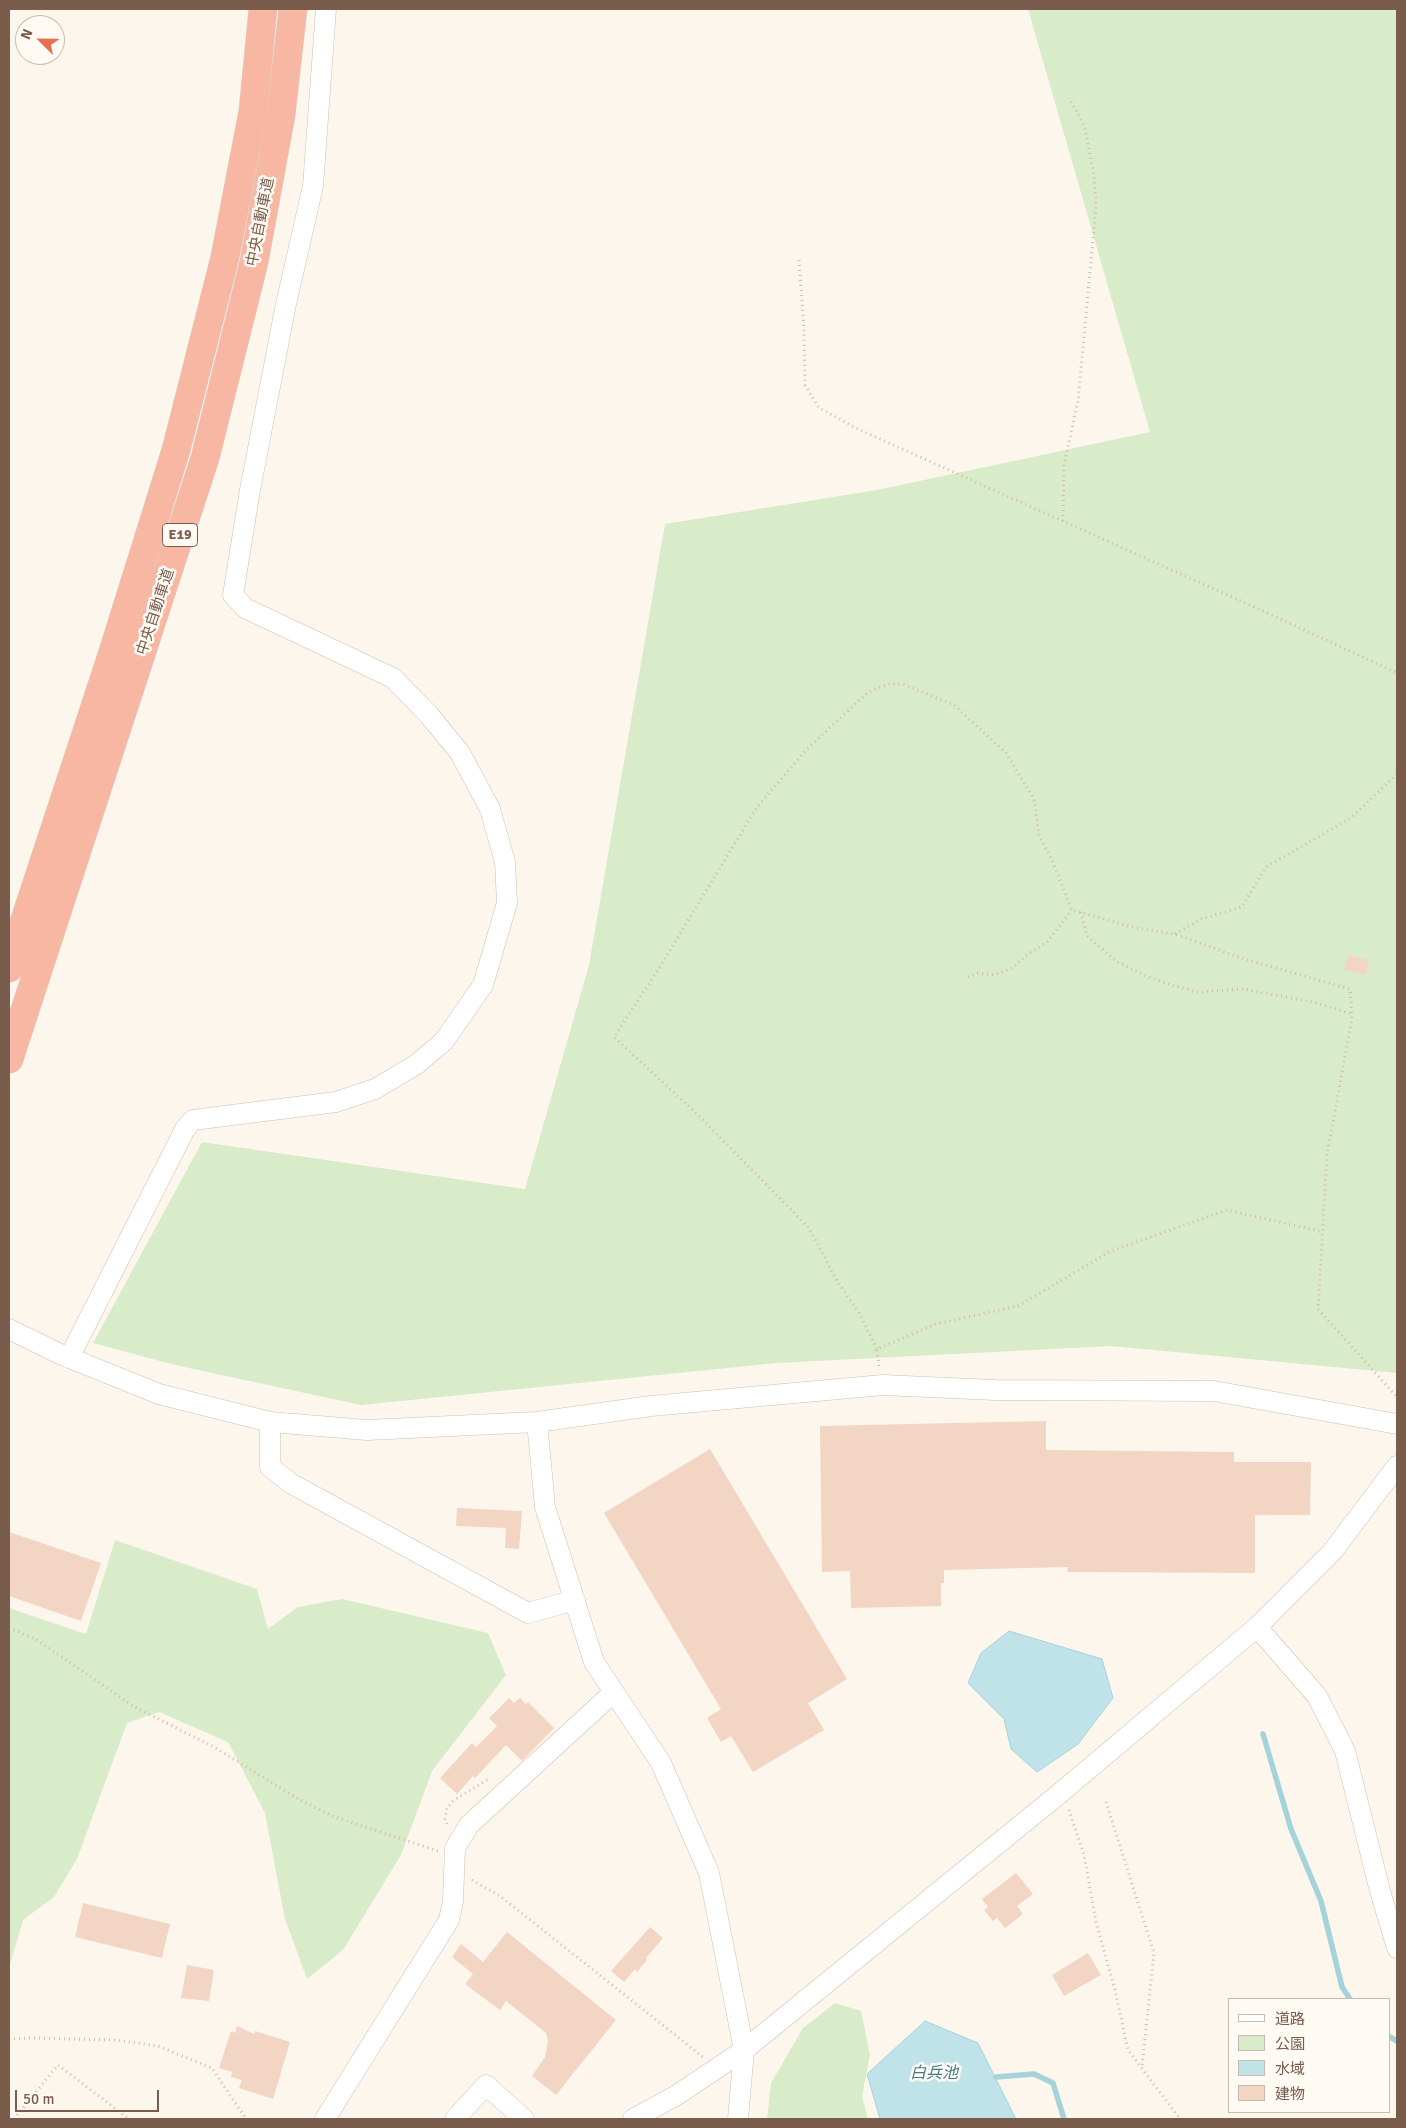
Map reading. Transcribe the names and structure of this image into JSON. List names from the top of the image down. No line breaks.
{"streets":{"highway":["中央自動車道","E19"]},"water":["白兵池"],"legend":["道路","公園","水域","建物"],"scale_bar":"50 m","north":"top left"}
